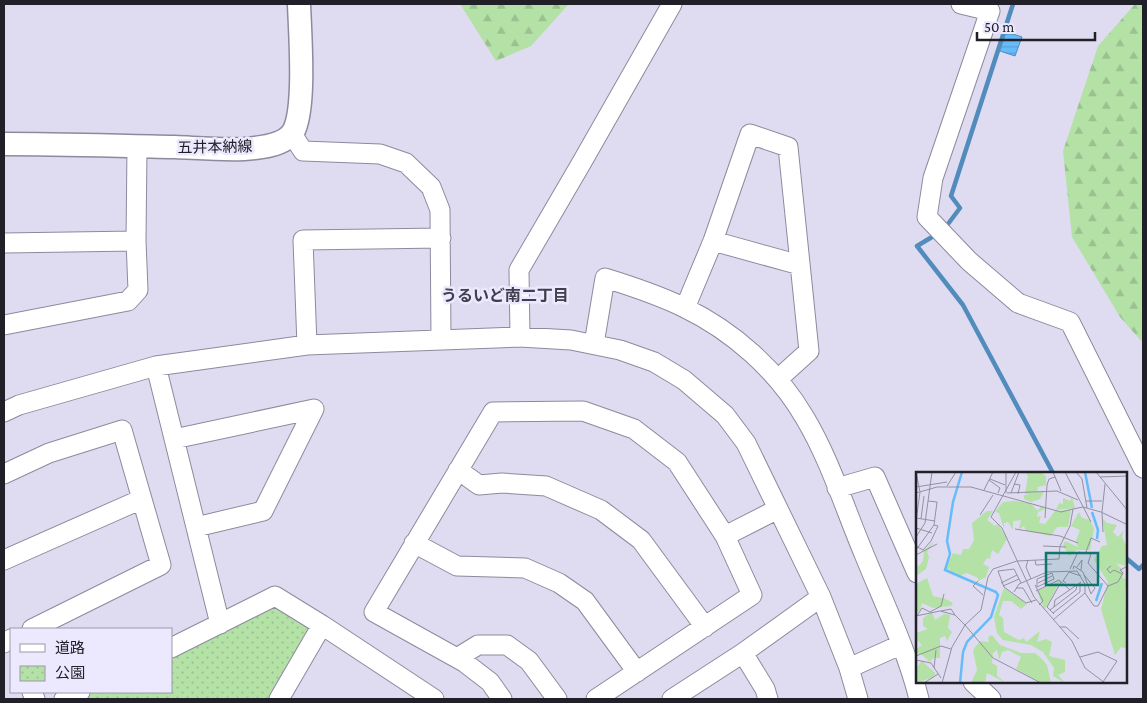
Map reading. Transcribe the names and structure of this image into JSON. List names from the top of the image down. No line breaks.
{"streets":{"main road":["五井本納線"]},"districts":["うるいど南二丁目"],"legend":["道路","公園"],"scale_bar":"50 m"}
